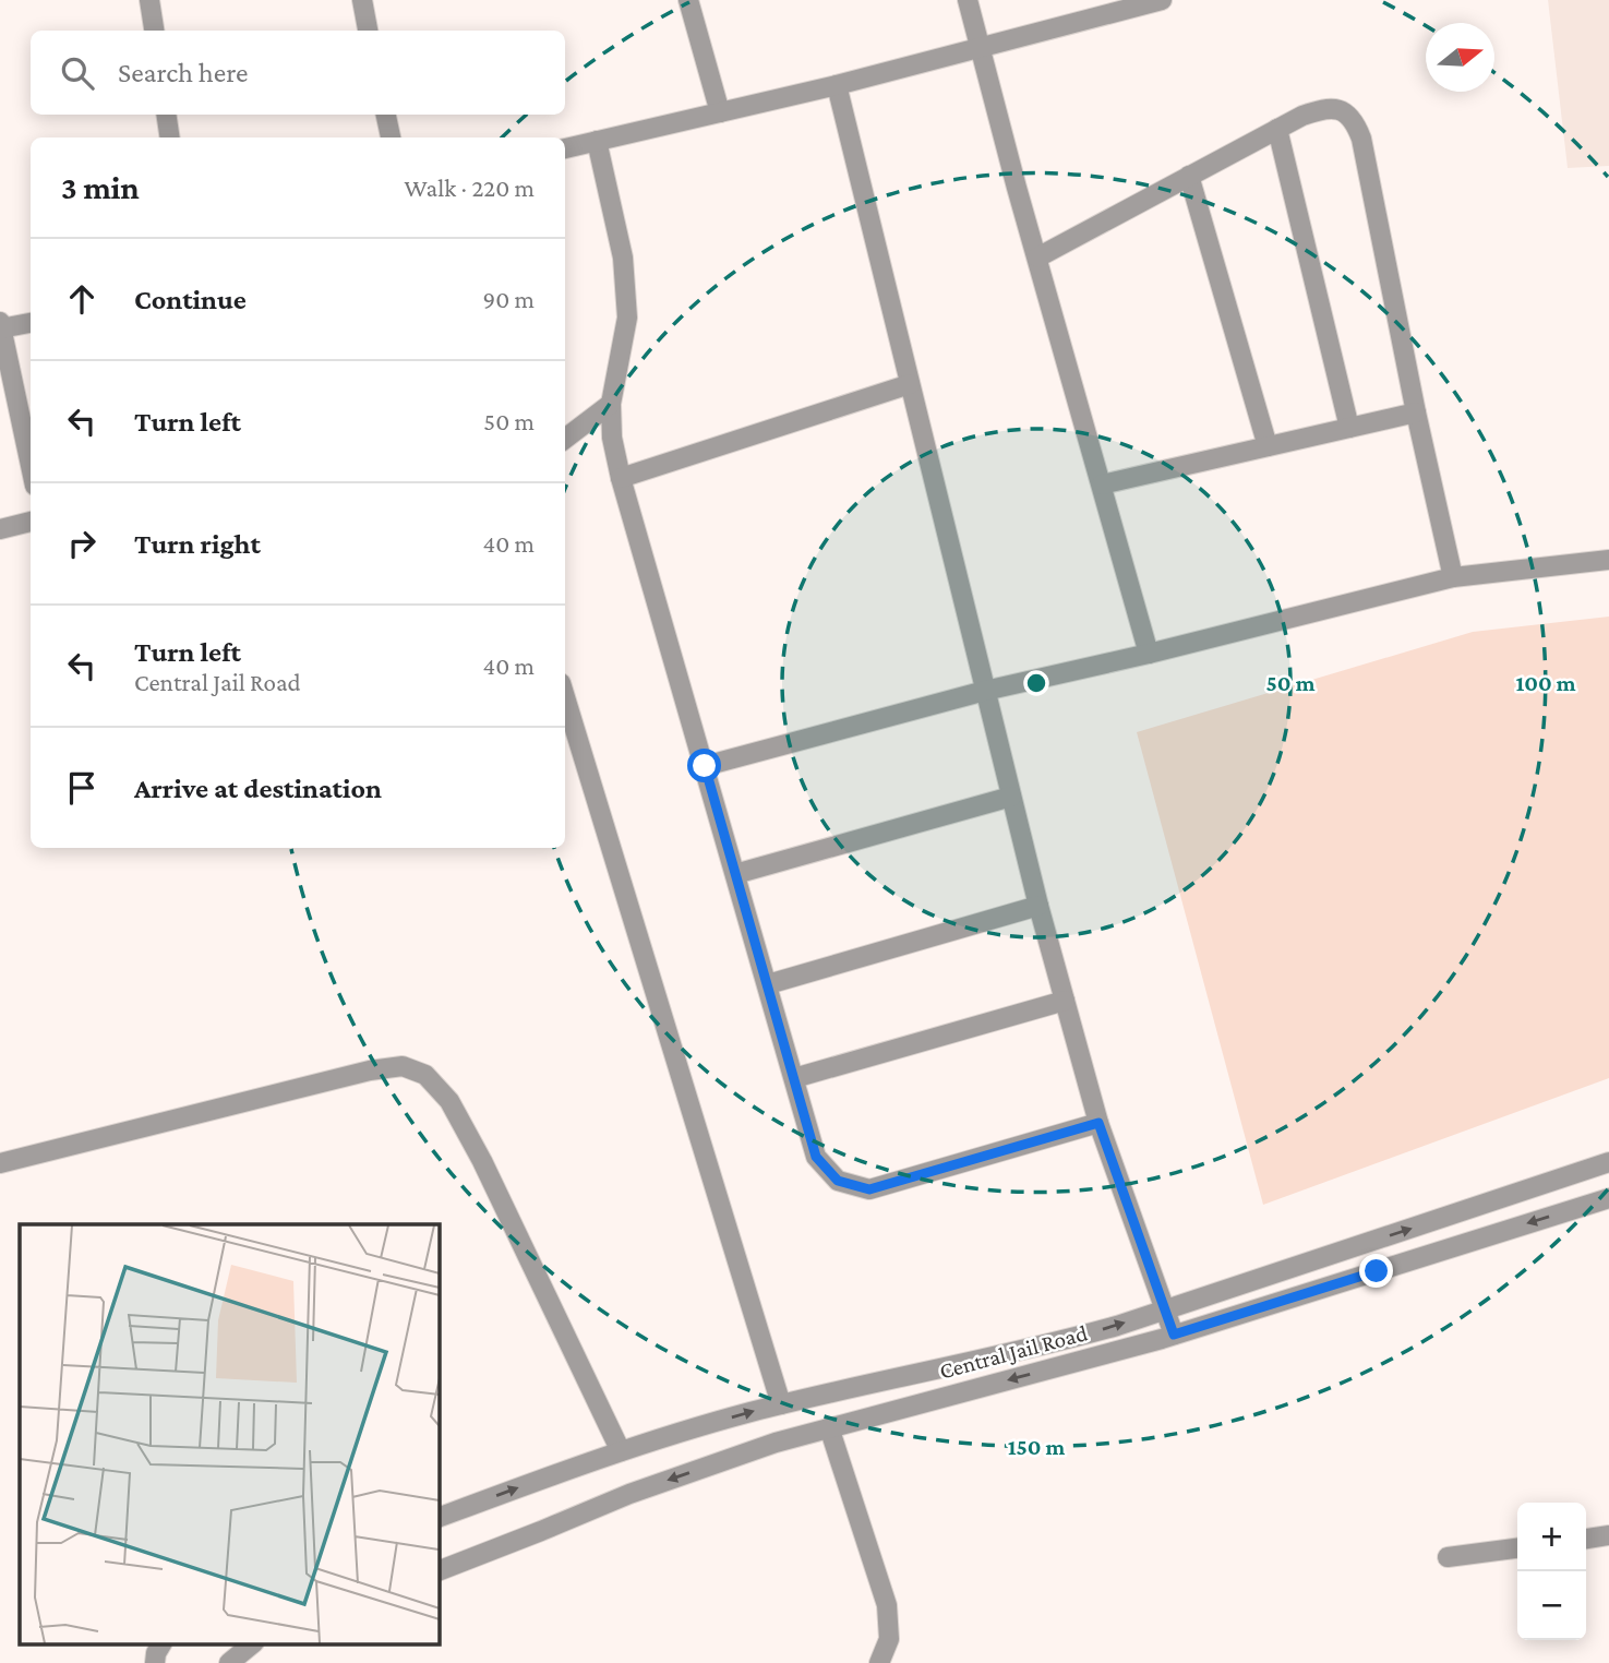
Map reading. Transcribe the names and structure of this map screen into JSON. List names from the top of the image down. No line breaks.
{"streets":{"street":["Central Jail Road"]},"north":"right","page":{"search":"Search here","heading":["3 min","Walk · 220 m"],"list":[["Continue","90 m"],["Turn left","50 m"],["Turn right","40 m"],["Turn left","Central Jail Road","40 m"],"Arrive at destination"],"map_buttons":["+","−"]},"rings":["50 m","100 m","150 m"]}
